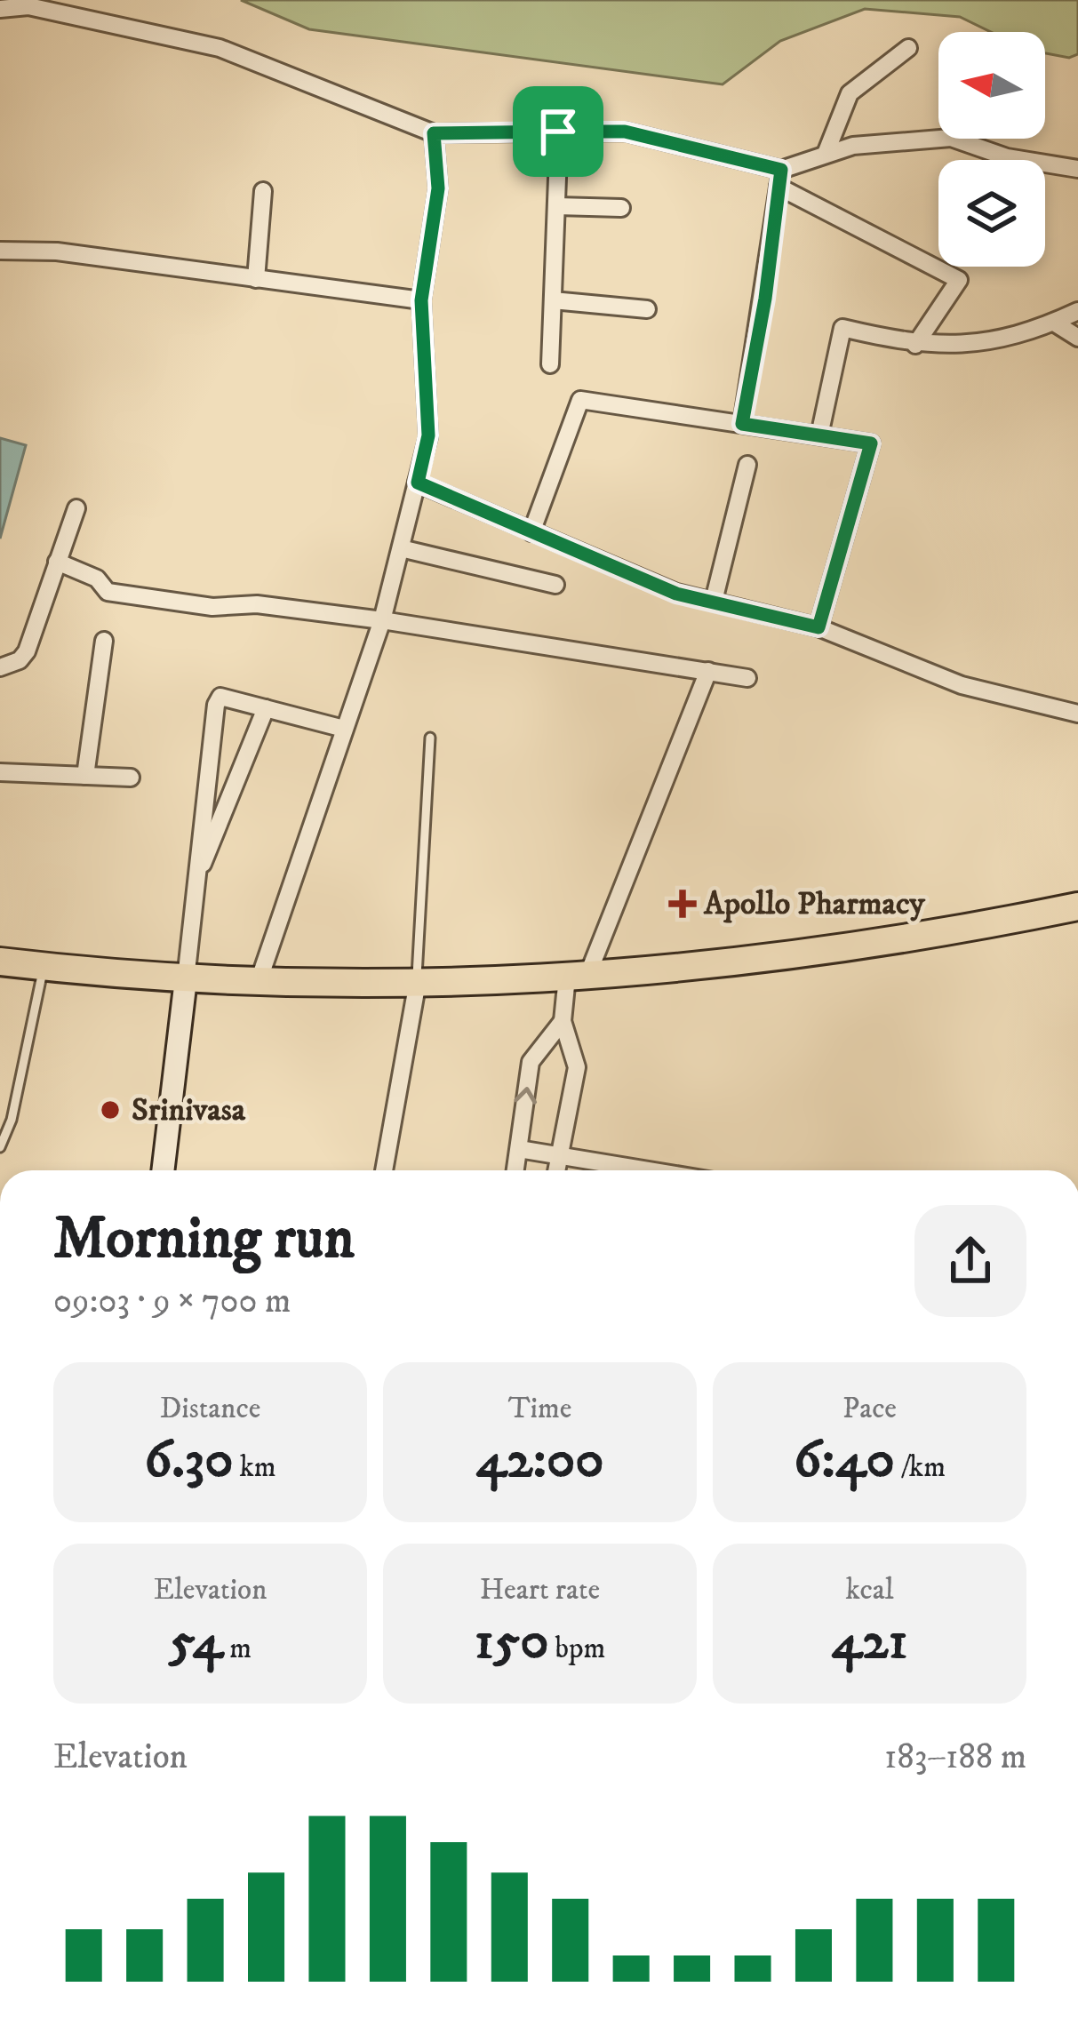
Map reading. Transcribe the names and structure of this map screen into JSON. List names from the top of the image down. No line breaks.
{"places":{"health":["Apollo Pharmacy"],"other":["Srinivasa"]},"north":"left","page":{"heading":["Morning run","09:03 · 9 × 700 m"],"stats":[["Distance","6.30 km"],["Time","42:00"],["Pace","6:40 /km"],["Elevation","54 m"],["Heart rate","150 bpm"],["kcal","421"]],"chart":["Elevation","183–188 m"]}}
